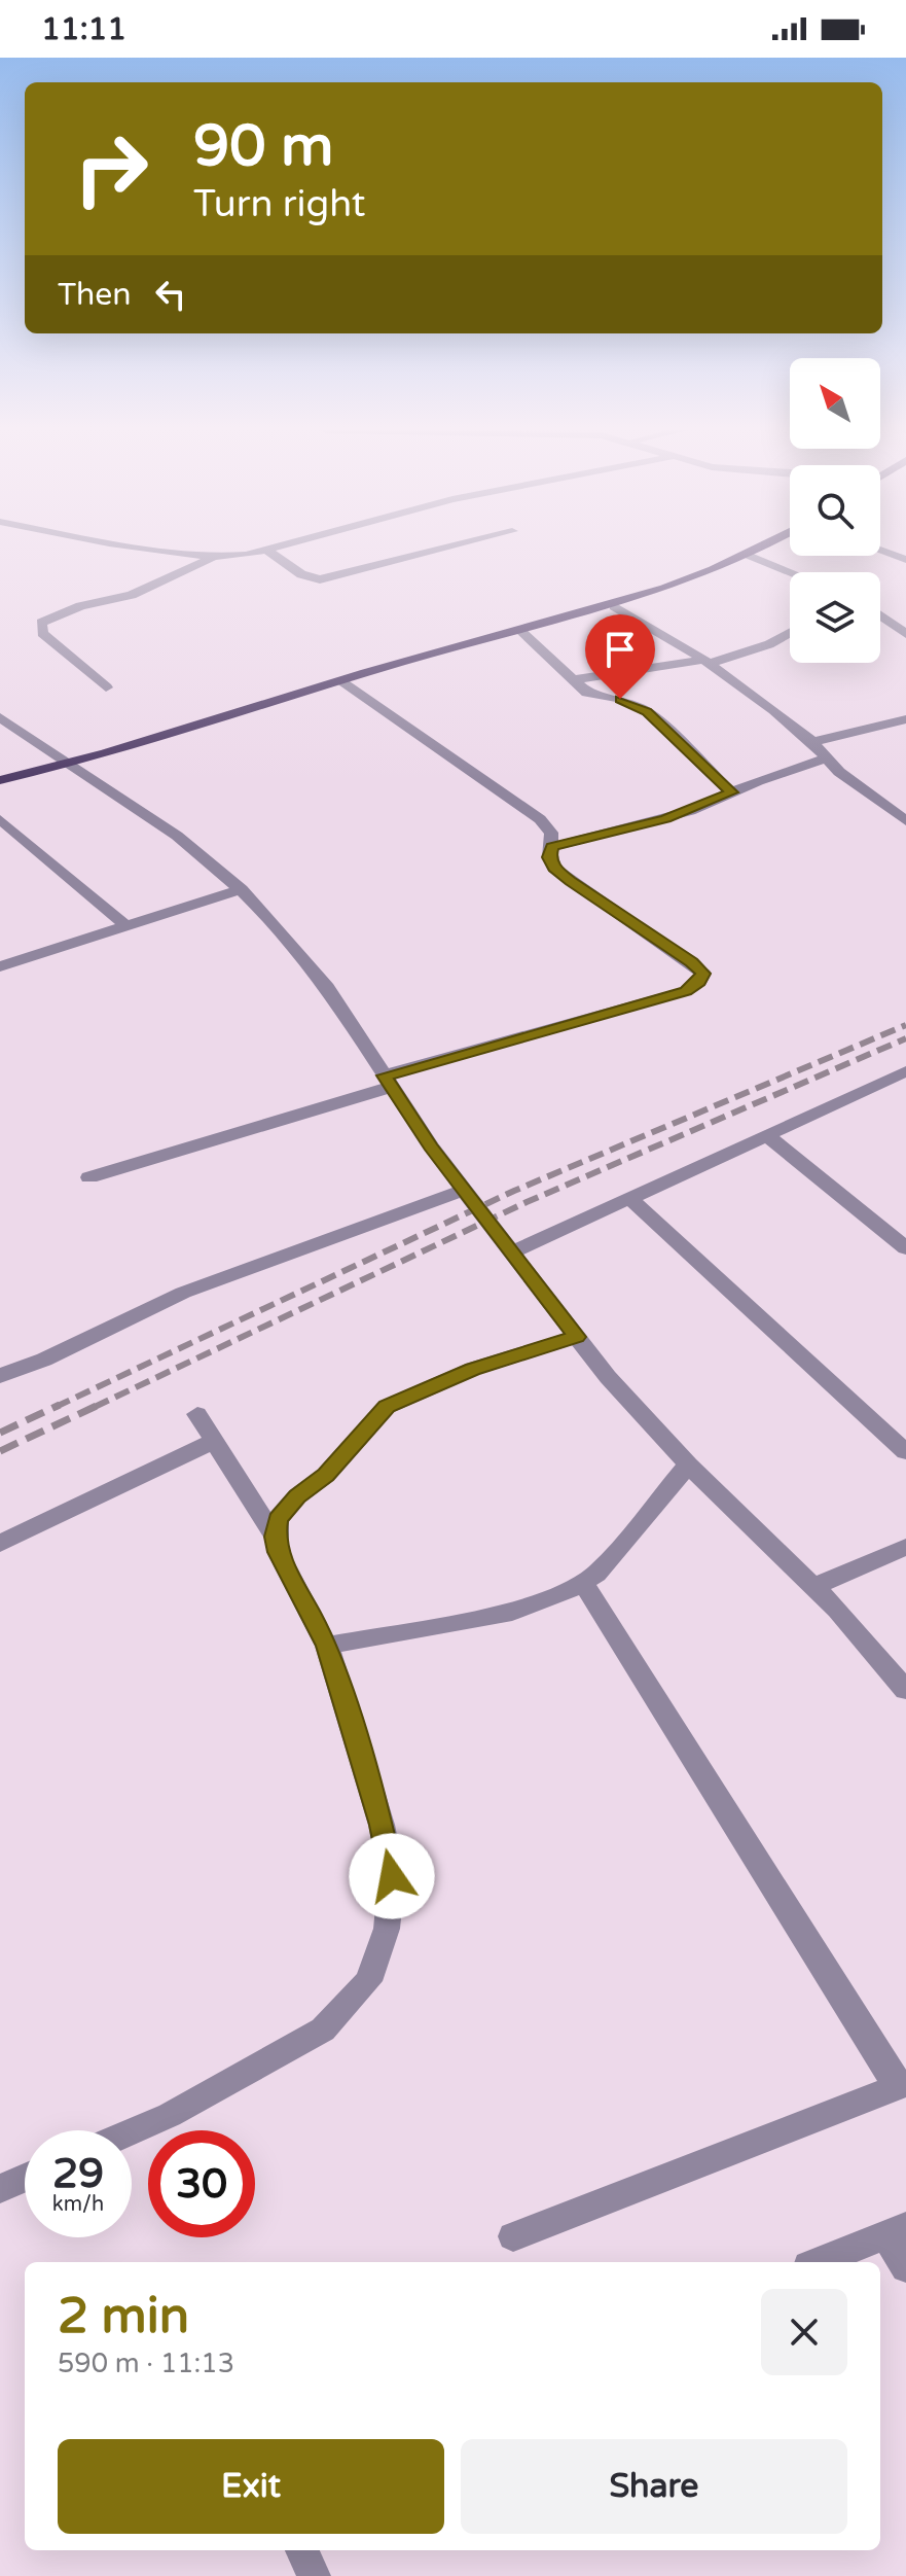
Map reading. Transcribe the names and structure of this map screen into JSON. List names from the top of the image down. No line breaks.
{"north":"top left","page":{"status":"11:11","turn":["90 m","Turn right"],"then":"Then","speed":"29 km/h","limit":"30","heading":["2 min","590 m · 11:13"],"buttons":["Exit","Share"]}}
